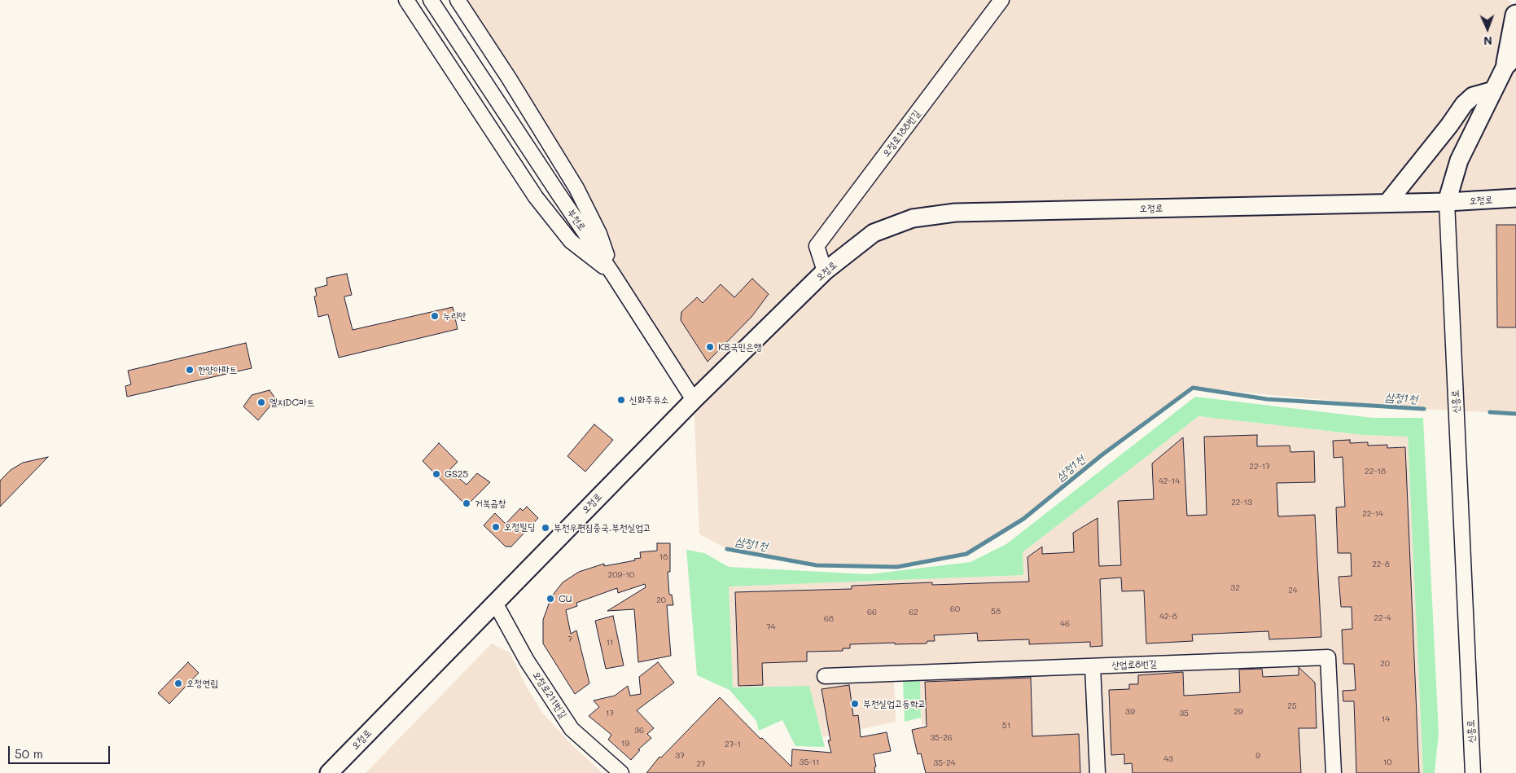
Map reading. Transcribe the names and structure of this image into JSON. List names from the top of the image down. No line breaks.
{"streets":{"main road":["오정로","신흥로"],"street":["오정로188번길","부천로","산업로8번길","오정로211번길"]},"crossings":[["오정로188번길","오정로"],["오정로","부천로"],["오정로","신흥로"],["오정로","오정로211번길"]],"water":["삼정1천"],"places":["누리안","KB국민은행","한양아파트","신화주유소","엘지DC마트","GS25","거북곱창","오정빌딩","부천우편집중국.부천실업고","CU","오정연립","부천실업고등학교"],"house_numbers":["22-17","22-18","42-14","22-13","22-14","18","22-8","209-10","32","24","20","60","58","66","62","42-8","22-4","68","46","74","7","11","20","25","39","29","17","35","14","51","36","35-26","19","27-1","37","9","43","35-11","10","35-24","27"],"scale_bar":"50 m","north":"bottom"}
